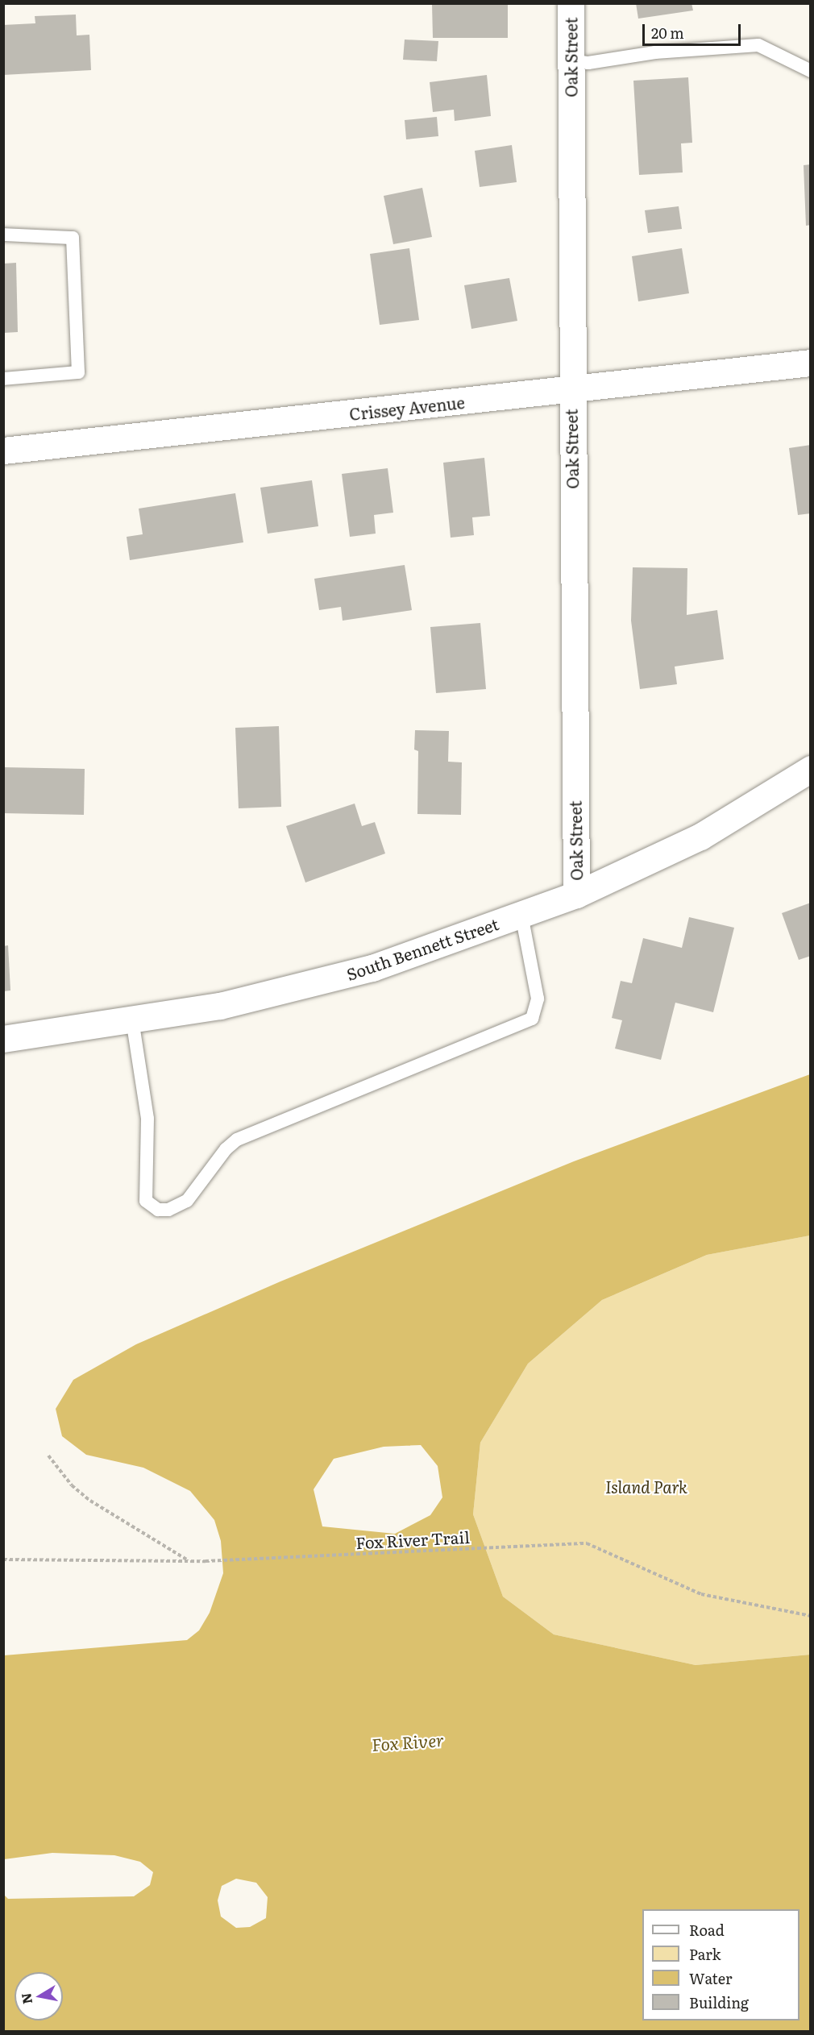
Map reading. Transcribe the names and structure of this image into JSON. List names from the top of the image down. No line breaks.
{"streets":{"street":["Oak Street","Crissey Avenue","South Bennett Street"],"path":["Fox River Trail"]},"crossings":[["Oak Street","Crissey Avenue"],["Oak Street","South Bennett Street"]],"water":["Fox River"],"parks":["Island Park"],"legend":["Road","Park","Water","Building"],"scale_bar":"20 m","north":"left"}
